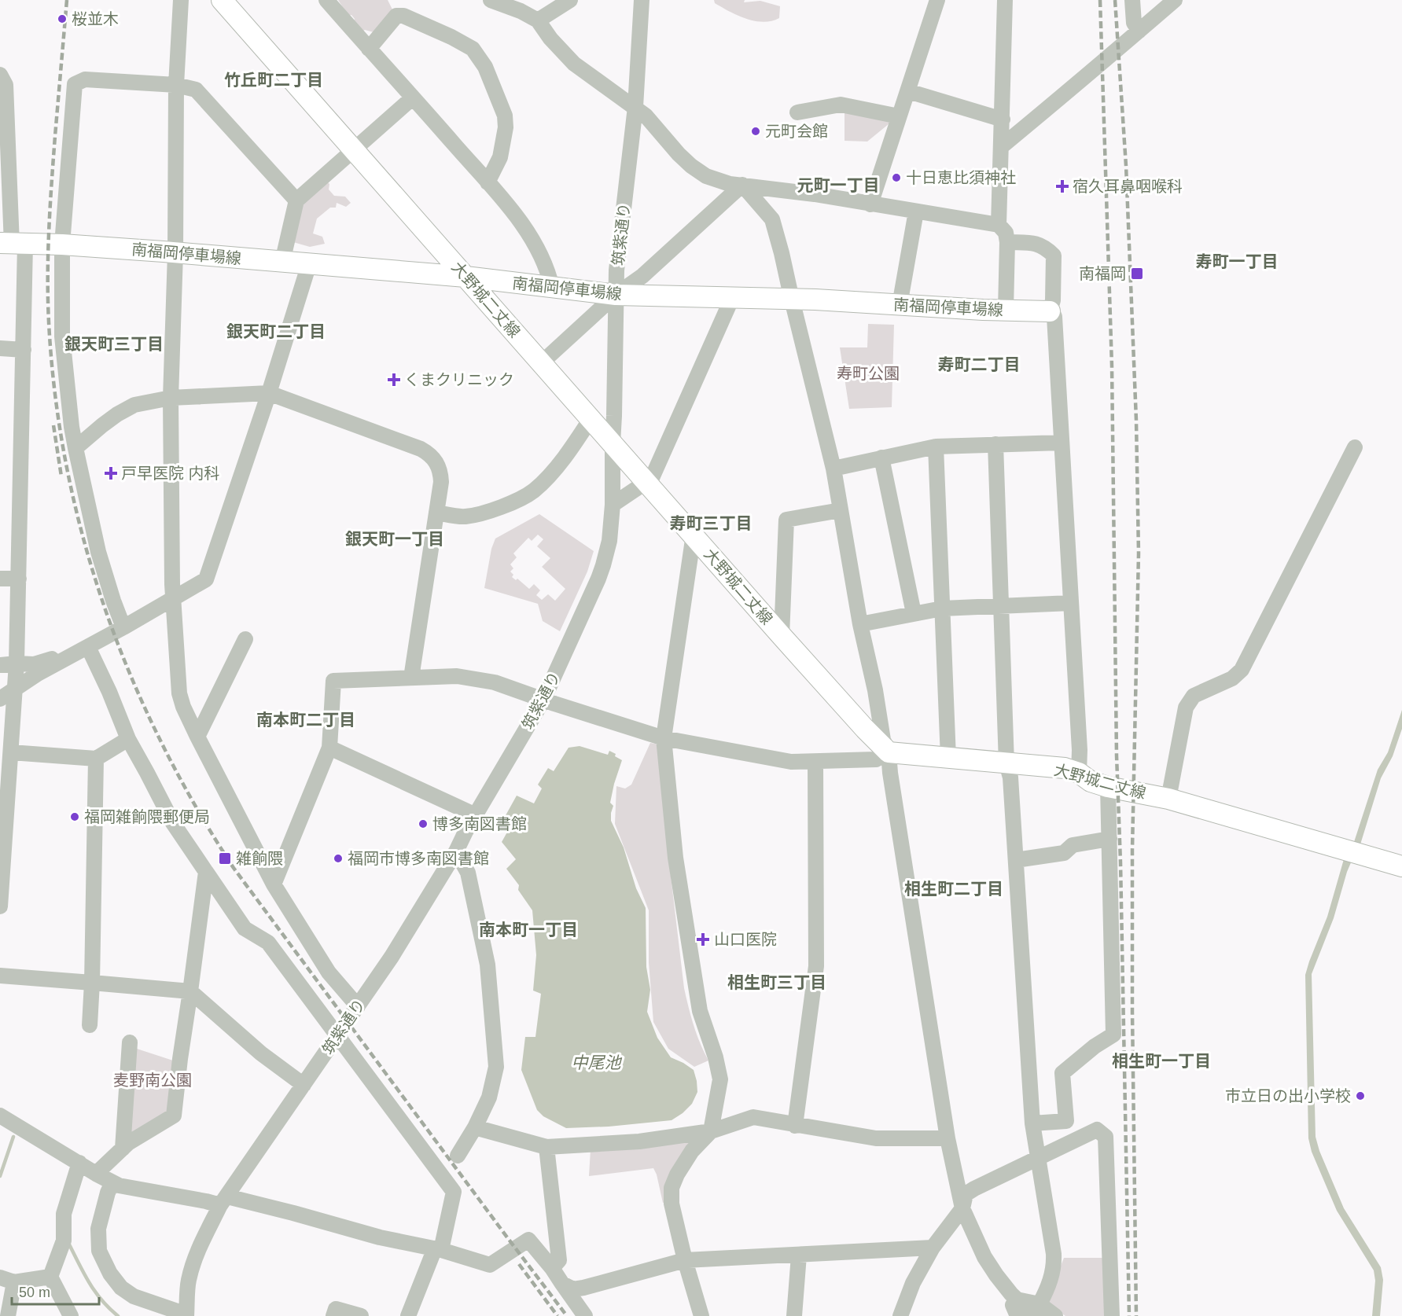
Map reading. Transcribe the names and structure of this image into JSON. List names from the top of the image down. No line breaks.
{"streets":{"main road":["南福岡停車場線","大野城二丈線"],"street":["筑紫通り"]},"crossings":[["筑紫通り","南福岡停車場線"],["筑紫通り","大野城二丈線"],["南福岡停車場線","大野城二丈線"]],"districts":["竹丘町二丁目","元町一丁目","寿町一丁目","銀天町二丁目","銀天町三丁目","寿町二丁目","寿町三丁目","銀天町一丁目","南本町二丁目","相生町二丁目","南本町一丁目","相生町三丁目","相生町一丁目"],"water":["中尾池"],"parks":["寿町公園","麦野南公園"],"places":{"other":["桜並木","元町会館","十日恵比須神社","福岡雑餉隈郵便局","博多南図書館","福岡市博多南図書館","市立日の出小学校"],"health":["宿久耳鼻咽喉科","くまクリニック","戸早医院 内科","山口医院"],"transit":["南福岡","雑餉隈"]},"scale_bar":"50 m"}
